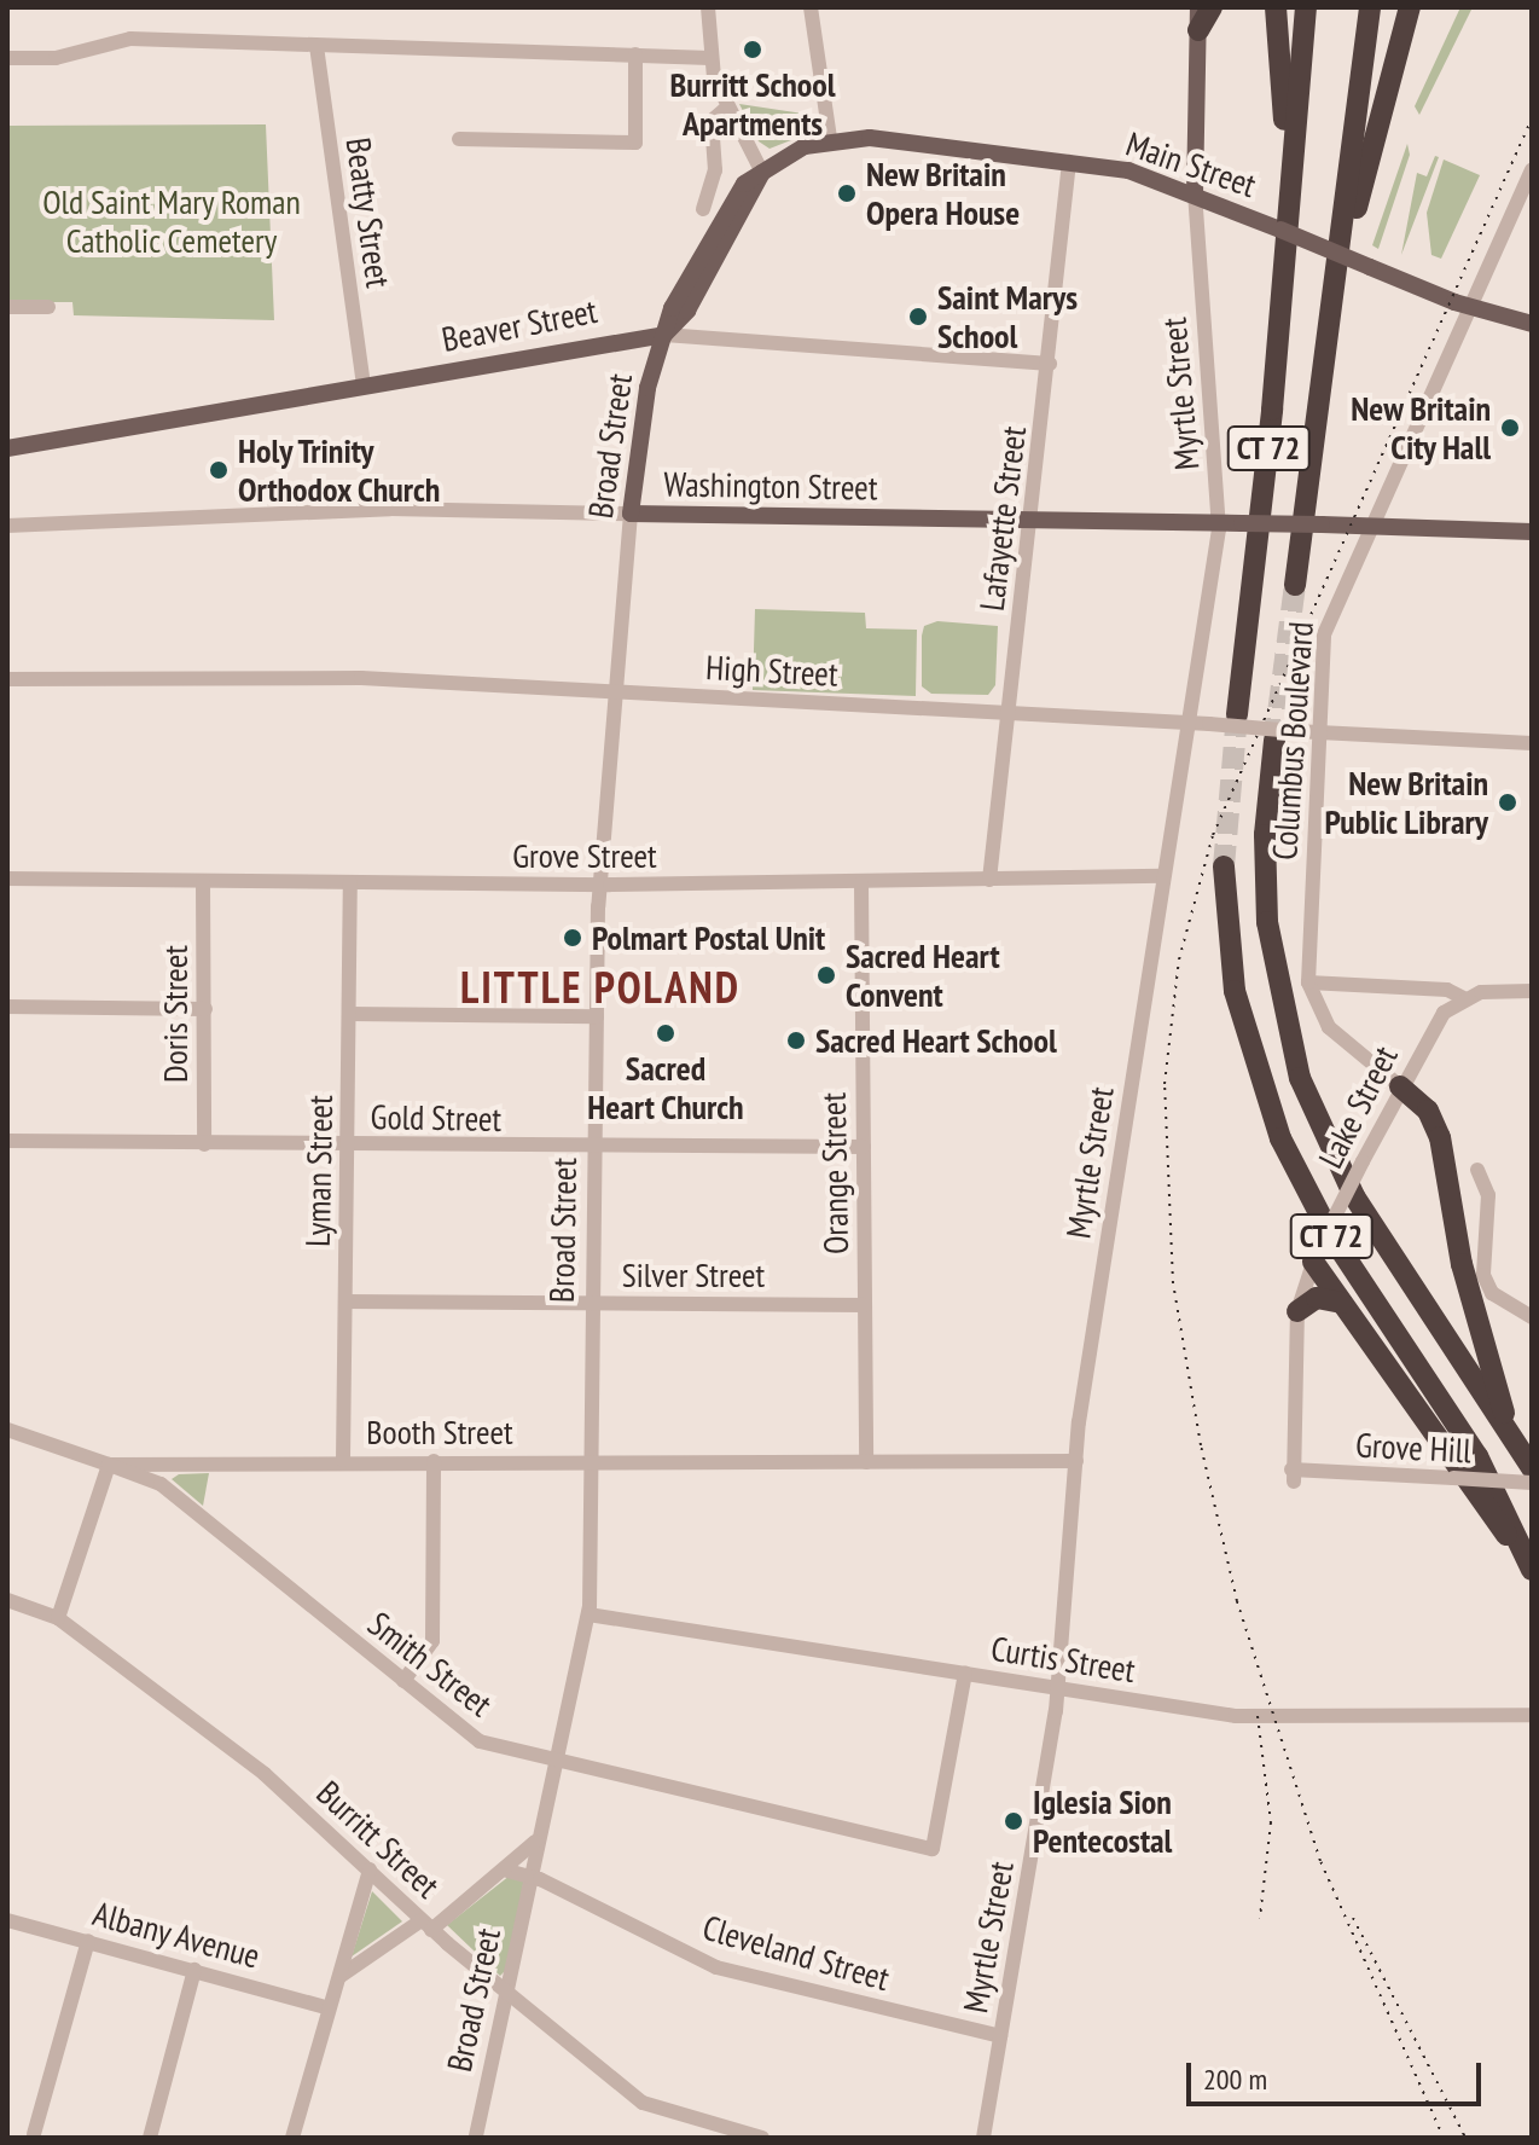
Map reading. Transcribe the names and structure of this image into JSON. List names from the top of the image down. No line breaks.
{"streets":{"highway":["CT 72"],"main road":["Main Street","Beaver Street","Broad Street","Washington Street"],"street":["Beatty Street","Myrtle Street","Lafayette Street","High Street","Columbus Boulevard","Grove Street","Doris Street","Lake Street","Gold Street","Lyman Street","Orange Street","Silver Street","Booth Street","Grove Hill","Curtis Street","Smith Street","Burritt Street","Albany Avenue","Cleveland Street"]},"crossings":[["Main Street","Beaver Street"],["Main Street","Myrtle Street"],["Main Street","Broad Street"],["Main Street","Lafayette Street"],["Main Street","Columbus Boulevard"],["Beatty Street","Beaver Street"],["Beaver Street","Broad Street"],["Beaver Street","Lafayette Street"],["Myrtle Street","Washington Street"],["Myrtle Street","High Street"],["Myrtle Street","Grove Street"],["Myrtle Street","Booth Street"],["Myrtle Street","Curtis Street"],["Myrtle Street","Cleveland Street"],["Broad Street","Washington Street"],["Broad Street","High Street"],["Broad Street","Grove Street"],["Broad Street","Gold Street"],["Broad Street","Silver Street"],["Broad Street","Booth Street"],["Broad Street","Curtis Street"],["Broad Street","Smith Street"],["Broad Street","Burritt Street"],["Broad Street","Cleveland Street"],["CT 72","High Street"],["Washington Street","Lafayette Street"],["Washington Street","Columbus Boulevard"],["Lafayette Street","High Street"],["Lafayette Street","Grove Street"],["High Street","Columbus Boulevard"],["Columbus Boulevard","Lake Street"],["Grove Street","Doris Street"],["Grove Street","Lyman Street"],["Grove Street","Orange Street"],["Doris Street","Gold Street"],["Lake Street","Grove Hill"],["Gold Street","Lyman Street"],["Gold Street","Orange Street"],["Lyman Street","Silver Street"],["Lyman Street","Booth Street"],["Orange Street","Silver Street"],["Orange Street","Booth Street"],["Booth Street","Smith Street"],["Curtis Street","Smith Street"]],"districts":["LITTLE POLAND"],"parks":["Old Saint Mary Roman Catholic Cemetery"],"places":["Burritt School Apartments","New Britain Opera House","Saint Marys School","New Britain City Hall","Holy Trinity Orthodox Church","New Britain Public Library","Polmart Postal Unit","Sacred Heart Convent","Sacred Heart Church","Sacred Heart School","Iglesia Sion Pentecostal"],"scale_bar":"200 m"}
